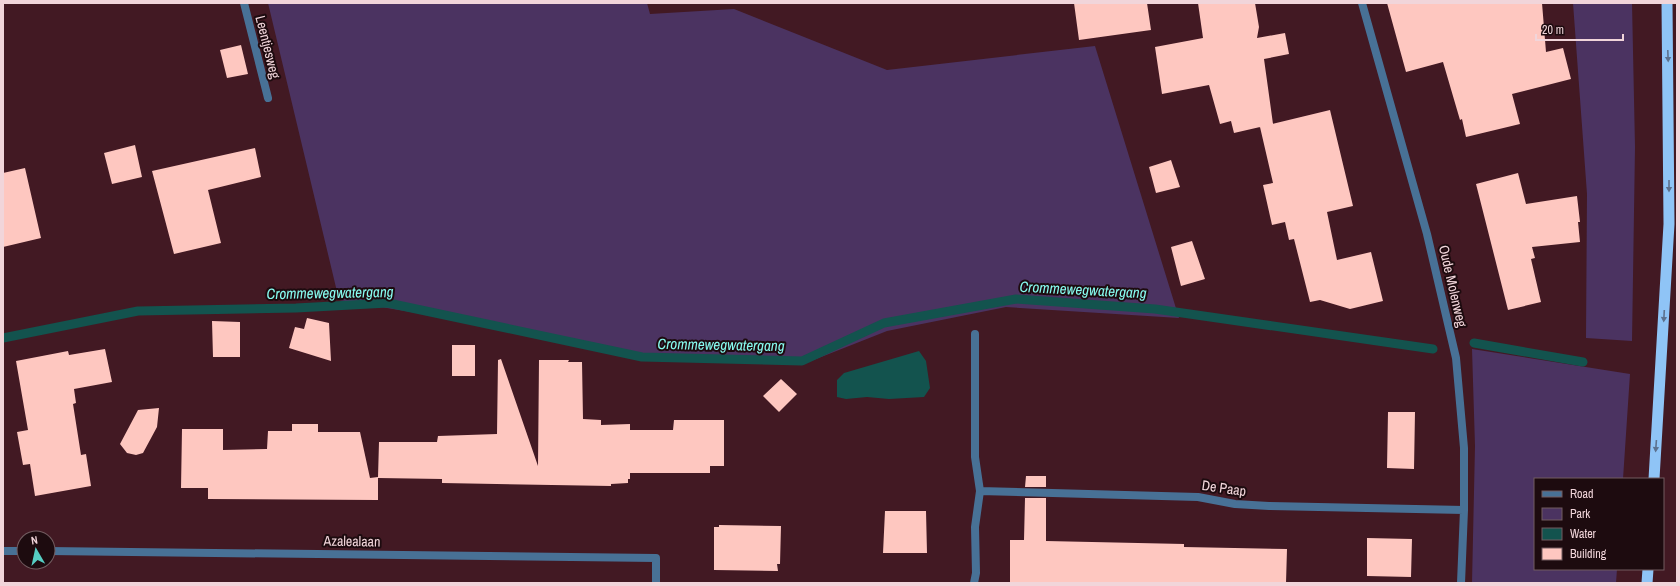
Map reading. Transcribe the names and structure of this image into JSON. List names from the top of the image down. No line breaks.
{"streets":{"street":["Leentjesweg","Oude Molenweg","De Paap","Azalealaan"]},"crossings":[["Oude Molenweg","De Paap"]],"water":["Crommewegwatergang"],"legend":["Road","Park","Water","Building"],"scale_bar":"20 m","north":"top"}
